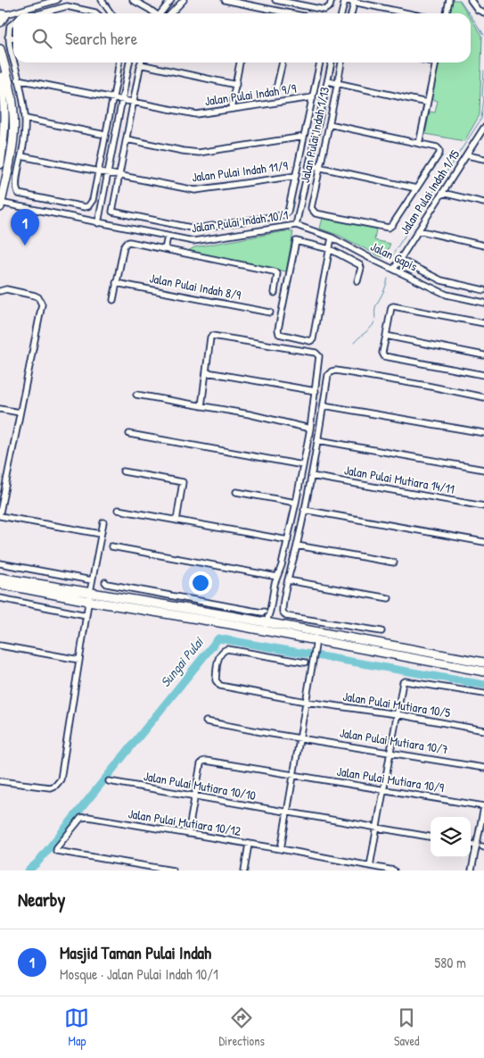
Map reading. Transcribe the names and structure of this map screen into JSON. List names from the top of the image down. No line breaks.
{"streets":{"street":["Jalan Pulai Indah 9/9","Jalan Pulai Indah 1/13","Jalan Pulai Indah 11/9","Jalan Pulai Indah 1/15","Jalan Pulai Indah 10/1","Jalan Gapis","Jalan Pulai Indah 8/9","Jalan Pulai Mutiara 14/11","Jalan Pulai Mutiara 10/5","Jalan Pulai Mutiara 10/7","Jalan Pulai Mutiara 10/9","Jalan Pulai Mutiara 10/10","Jalan Pulai Mutiara 10/12"]},"crossings":[["Jalan Pulai Indah 1/15","Jalan Gapis"],["Jalan Pulai Indah 10/1","Jalan Gapis"],["Jalan Pulai Mutiara 10/9","Jalan Pulai Mutiara 10/10"]],"water":["Sungai Pulai"],"page":{"search":"Search here","pins":"1","heading":"Nearby","list":[{"mark":"1","name":"Masjid Taman Pulai Indah","note":"Mosque · Jalan Pulai Indah 10/1","value":"580 m"}],"nav":["Map","Directions","Saved"]}}
